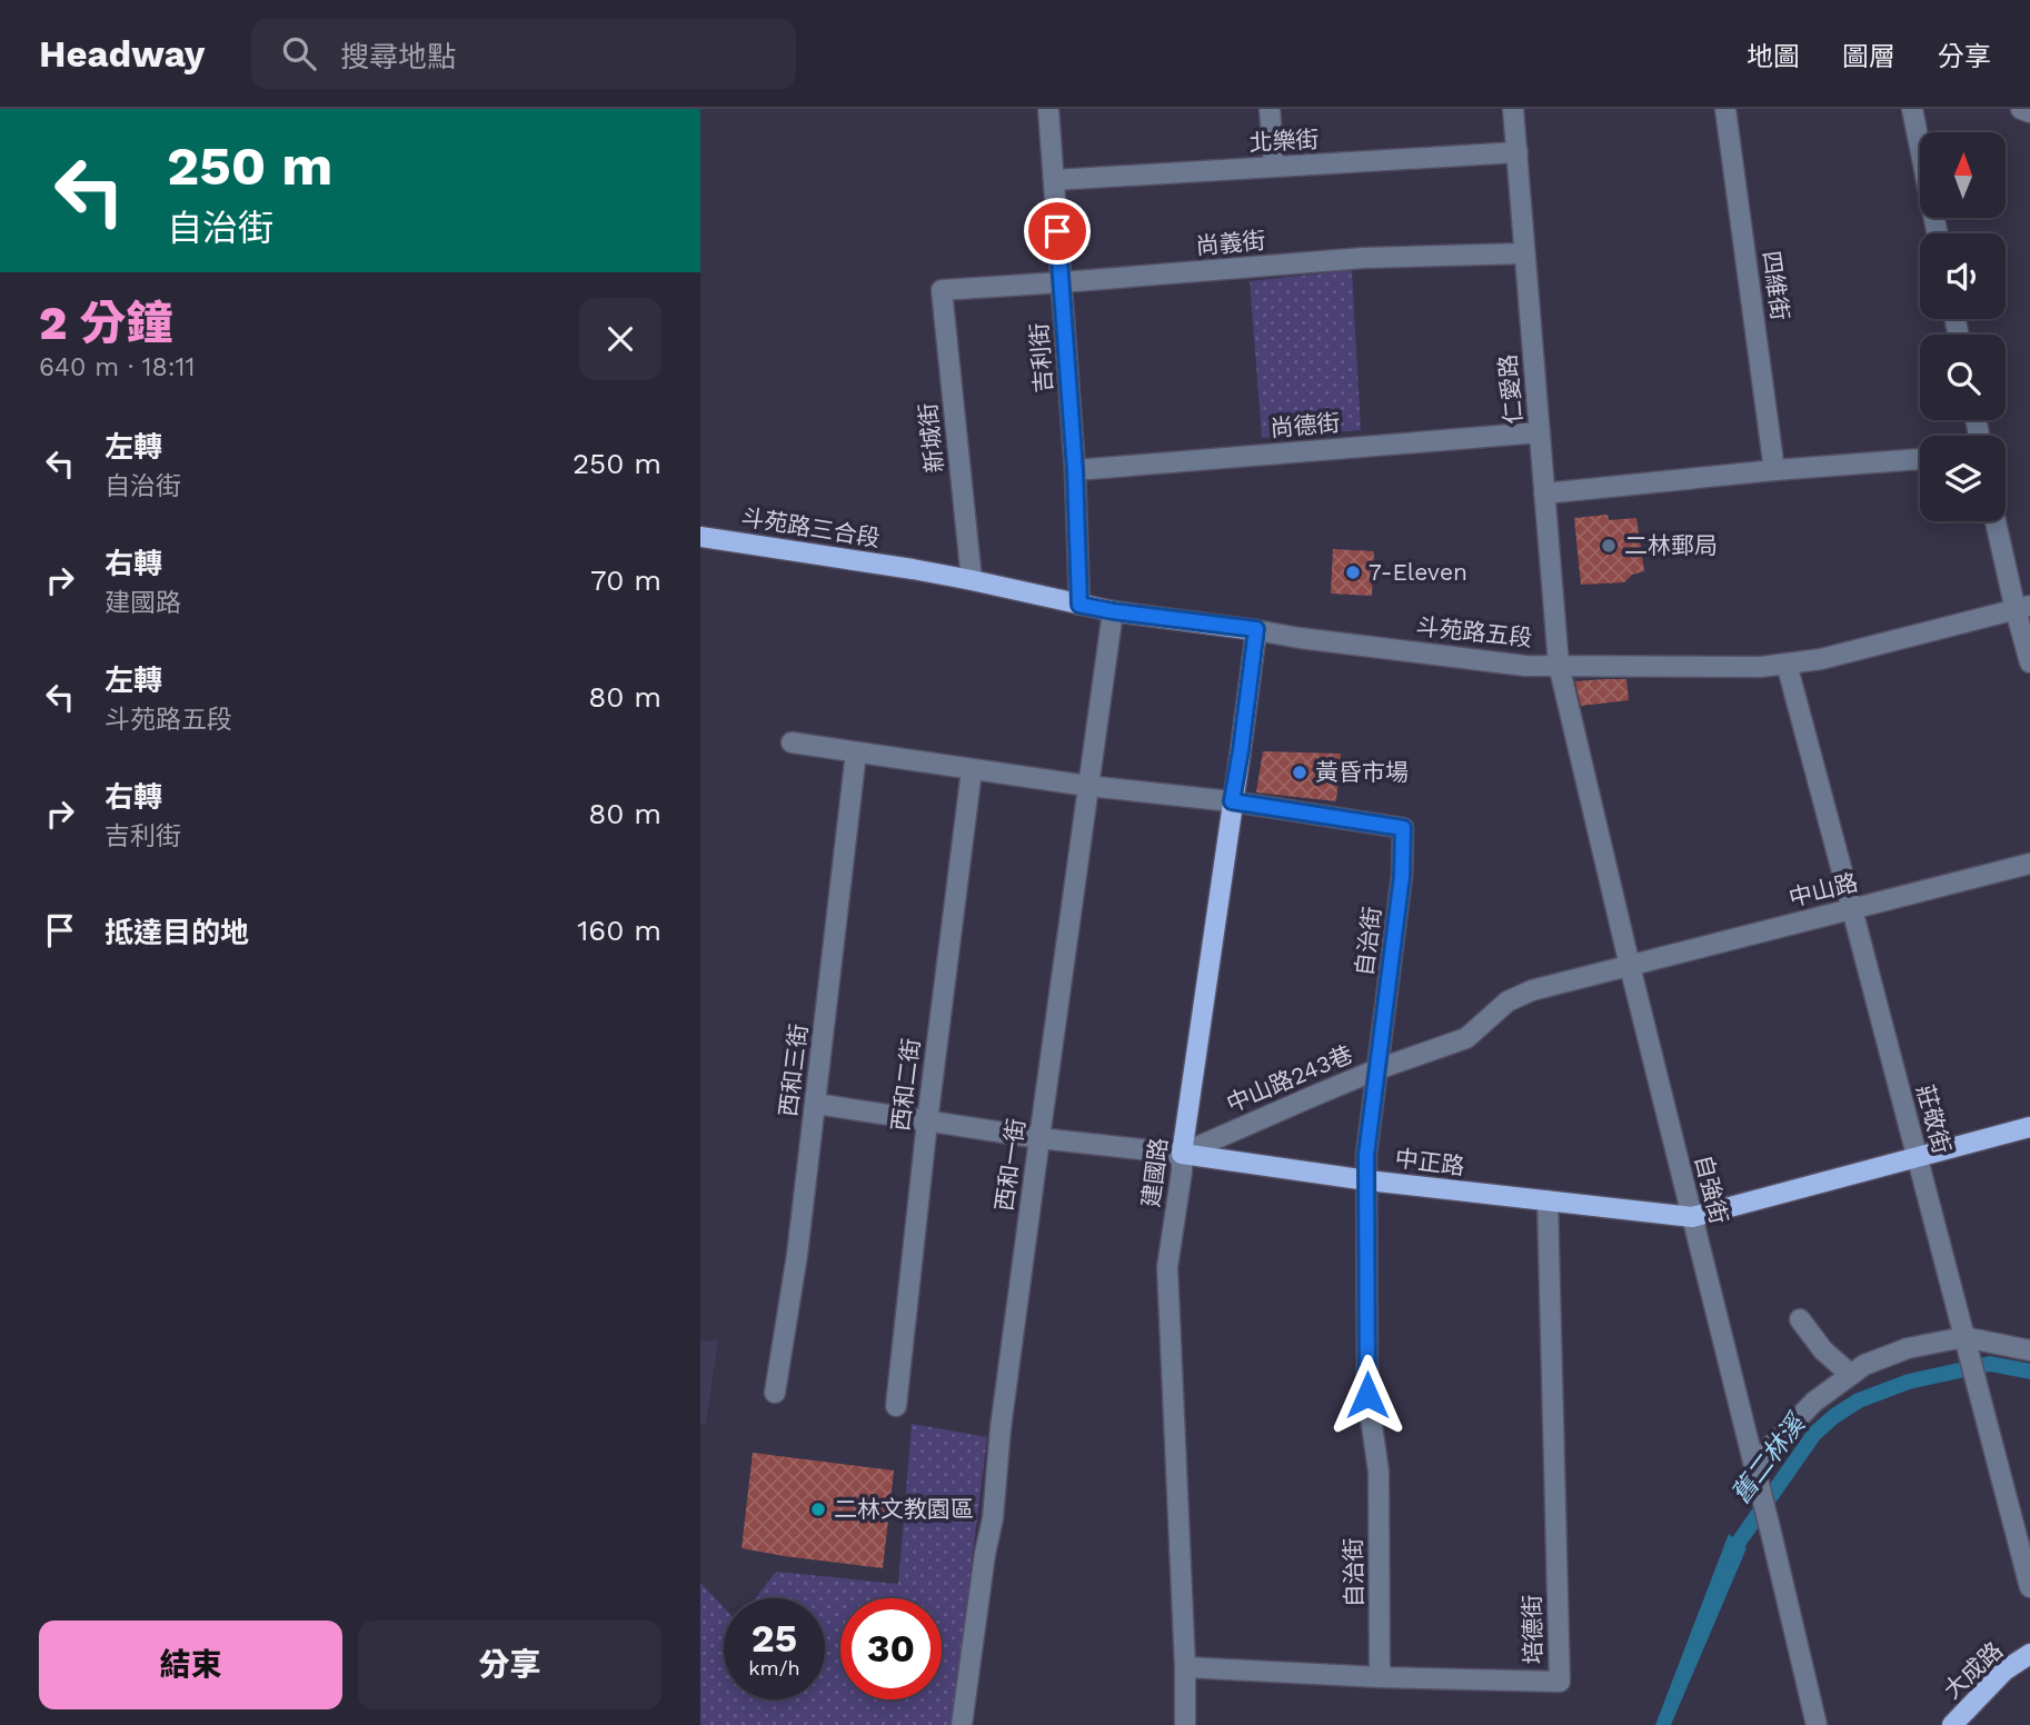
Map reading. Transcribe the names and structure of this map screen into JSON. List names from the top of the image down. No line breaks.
{"streets":{"main road":["斗苑路三合段","斗苑路五段","中正路","建國路","大成路"],"street":["北樂街","尚義街","四維街","吉利街","仁愛路","尚德街","新城街","中山路","自治街","西和三街","中山路243巷","西和二街","莊敬街","西和一街","自強街","培德街"]},"crossings":[["北樂街","吉利街"],["北樂街","仁愛路"],["尚義街","吉利街"],["尚義街","仁愛路"],["尚義街","新城街"],["吉利街","尚德街"],["吉利街","斗苑路五段"],["仁愛路","尚德街"],["仁愛路","斗苑路五段"],["仁愛路","自強街"],["新城街","斗苑路五段"],["斗苑路三合段","斗苑路五段"],["斗苑路五段","莊敬街"],["斗苑路五段","西和一街"],["斗苑路五段","建國路"],["斗苑路五段","自強街"],["中山路","中山路243巷"],["中山路","莊敬街"],["中山路","自強街"],["自治街","西和三街"],["自治街","中山路243巷"],["自治街","西和二街"],["自治街","中正路"],["自治街","西和一街"],["自治街","建國路"],["自治街","培德街"],["西和三街","中正路"],["中山路243巷","中正路"],["中山路243巷","建國路"],["中山路243巷","自強街"],["西和二街","中正路"],["莊敬街","中正路"],["中正路","西和一街"],["中正路","建國路"],["中正路","自強街"],["中正路","培德街"],["建國路","培德街"]],"water":["舊二林溪"],"places":["二林郵局","7-Eleven","黃昏市場","二林文教園區"],"north":"top","page":{"header":"Headway","search":"搜尋地點","nav":["地圖","圖層","分享"],"turn":["250 m","自治街"],"heading":["2 分鐘","640 m · 18:11"],"list":[{"name":"左轉","note":"自治街","value":"250 m"},{"name":"右轉","note":"建國路","value":"70 m"},{"name":"左轉","note":"斗苑路五段","value":"80 m"},{"name":"右轉","note":"吉利街","value":"80 m"},{"name":"抵達目的地","value":"160 m"}],"speed":"25 km/h","limit":"30","buttons":["結束","分享"]}}
